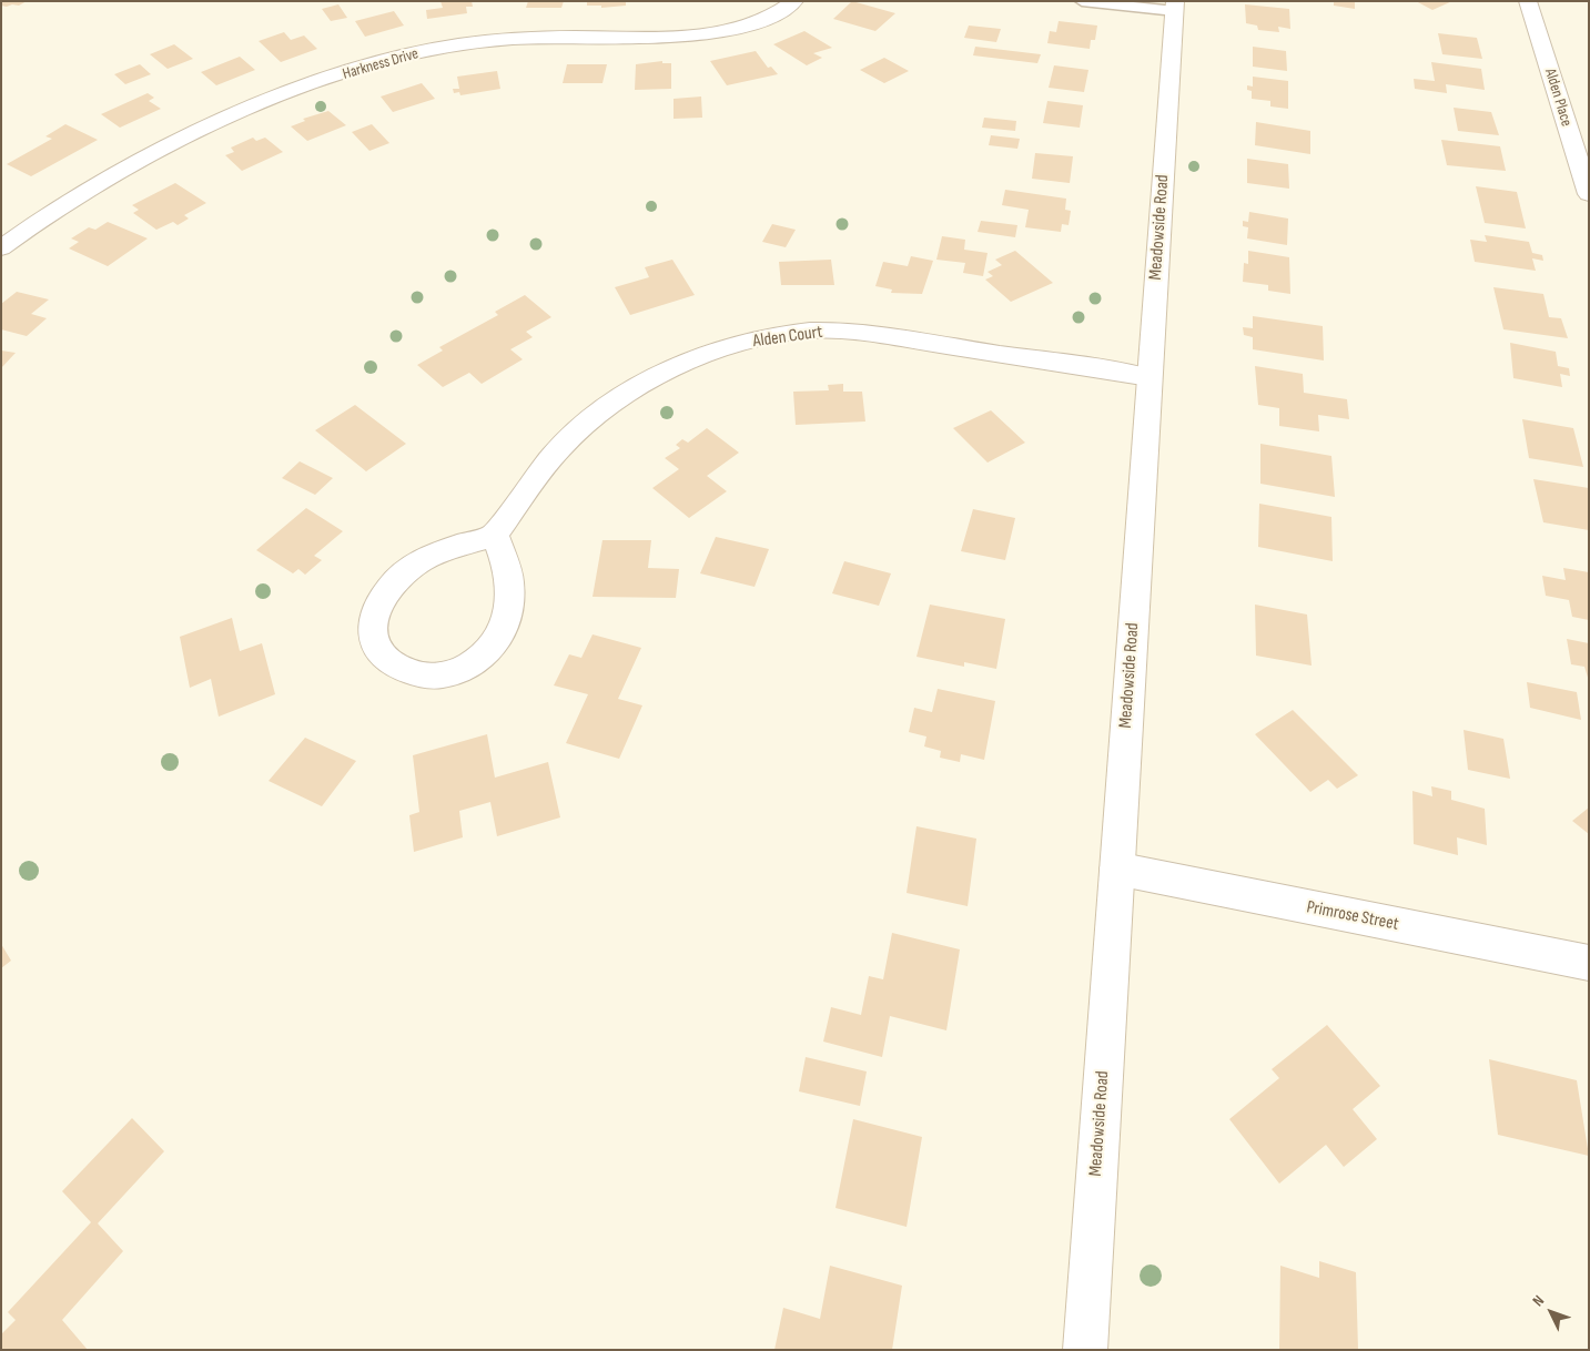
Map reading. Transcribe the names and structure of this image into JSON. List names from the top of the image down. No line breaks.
{"streets":{"street":["Harkness Drive","Alden Place","Meadowside Road","Alden Court","Primrose Street"]},"crossings":[["Meadowside Road","Alden Court"],["Meadowside Road","Primrose Street"]],"north":"top left"}
